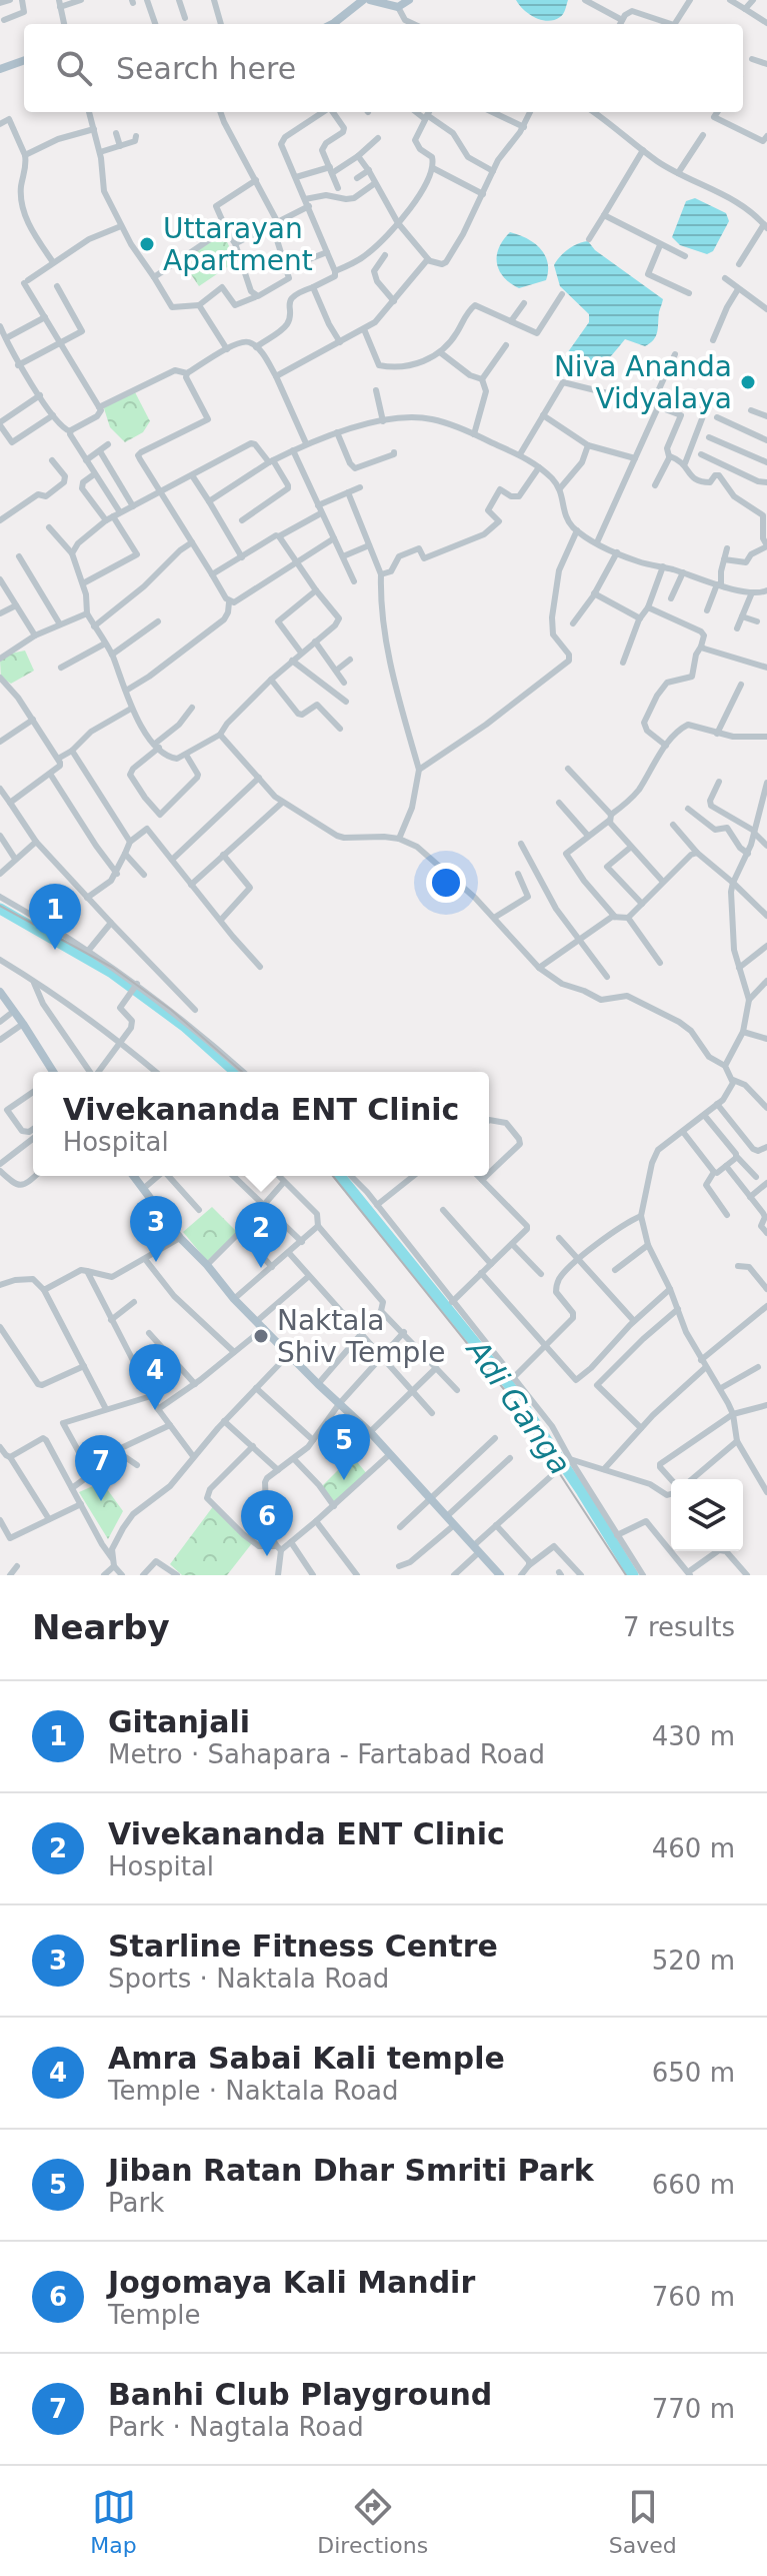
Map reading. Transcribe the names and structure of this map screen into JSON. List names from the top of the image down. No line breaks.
{"water":["Adi Ganga"],"places":["Uttarayan Apartment","Niva Ananda Vidyalaya","Naktala Shiv Temple"],"page":{"search":"Search here","pins":["1","3","2","4","5","7","6"],"popup":["Vivekananda ENT Clinic","Hospital"],"heading":["Nearby","7 results"],"list":[{"mark":"1","name":"Gitanjali","note":"Metro · Sahapara - Fartabad Road","value":"430 m"},{"mark":"2","name":"Vivekananda ENT Clinic","note":"Hospital","value":"460 m"},{"mark":"3","name":"Starline Fitness Centre","note":"Sports · Naktala Road","value":"520 m"},{"mark":"4","name":"Amra Sabai Kali temple","note":"Temple · Naktala Road","value":"650 m"},{"mark":"5","name":"Jiban Ratan Dhar Smriti Park","note":"Park","value":"660 m"},{"mark":"6","name":"Jogomaya Kali Mandir","note":"Temple","value":"760 m"},{"mark":"7","name":"Banhi Club Playground","note":"Park · Nagtala Road","value":"770 m"}],"nav":["Map","Directions","Saved"]}}
